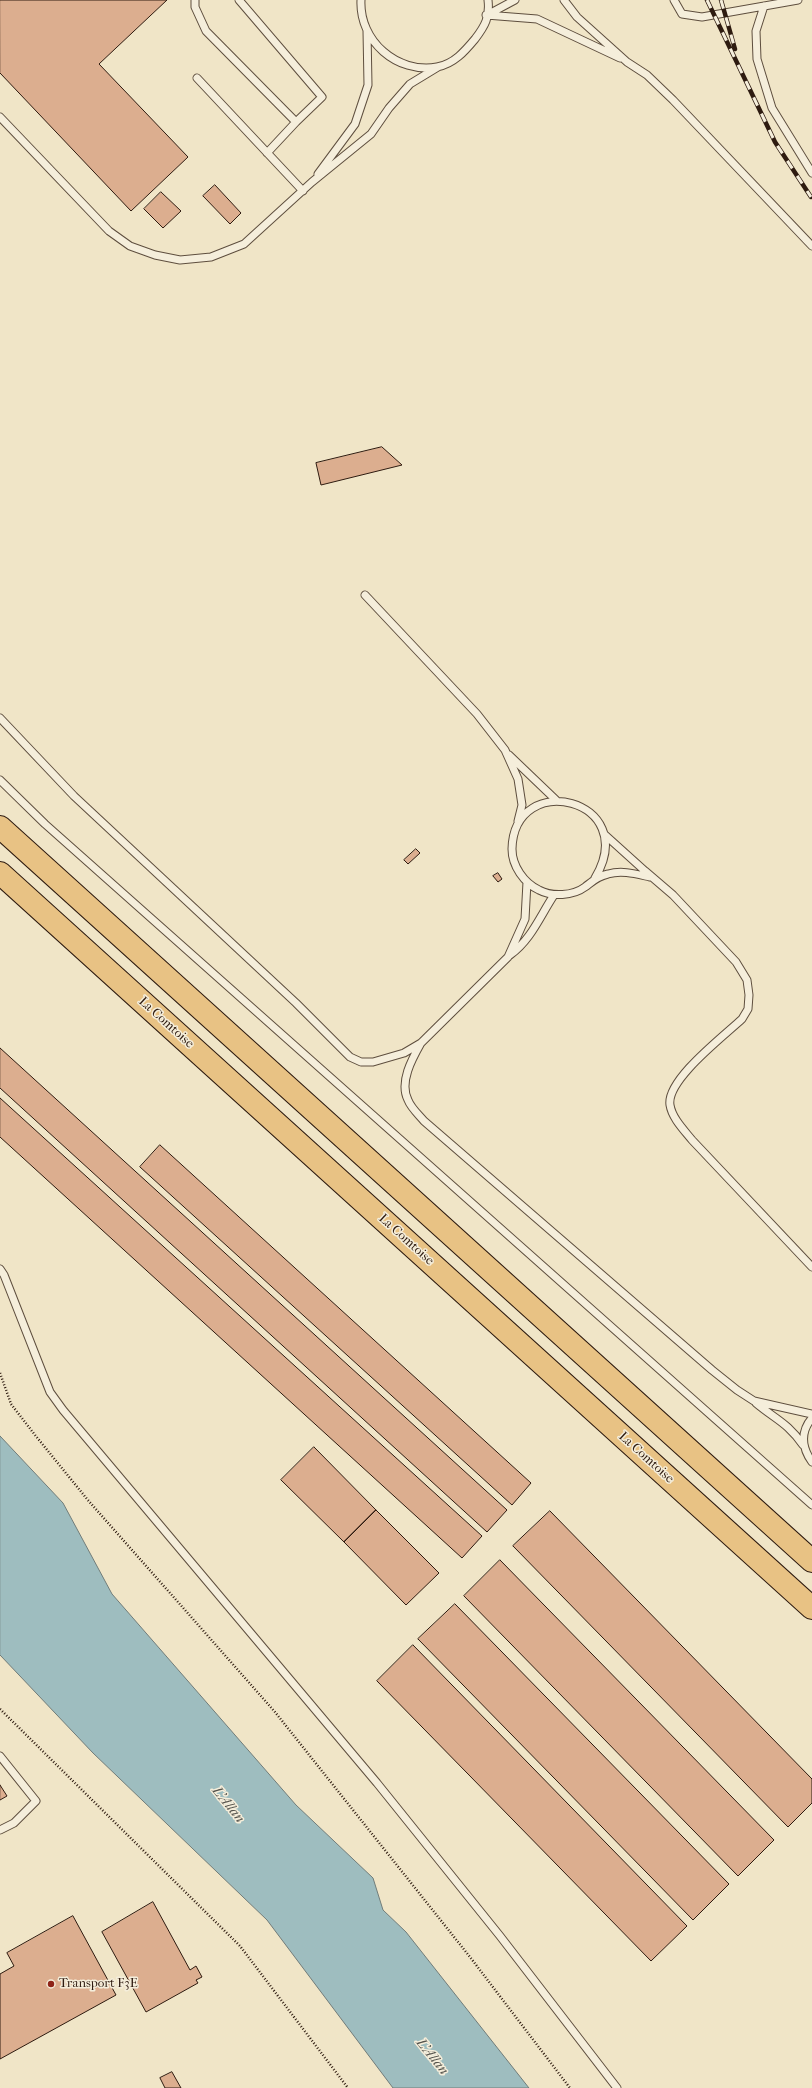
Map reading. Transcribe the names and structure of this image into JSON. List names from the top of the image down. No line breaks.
{"streets":{"highway":["La Comtoise"]},"water":["L'Allan"],"places":["Transport F3E"]}
